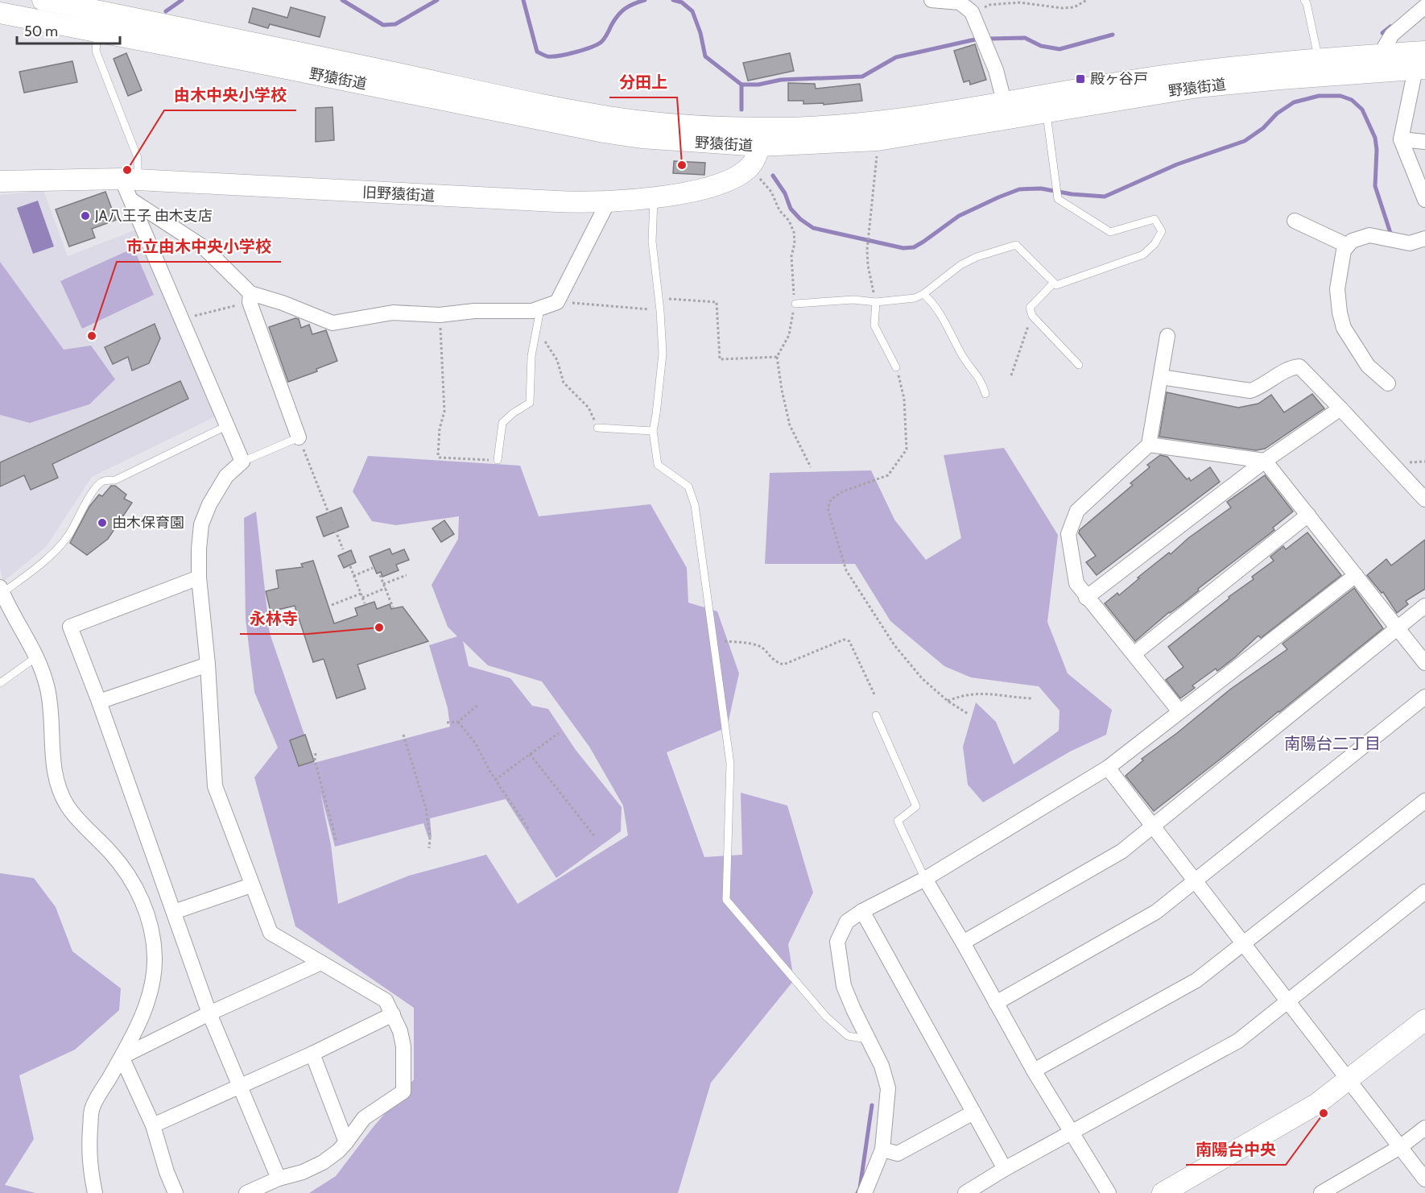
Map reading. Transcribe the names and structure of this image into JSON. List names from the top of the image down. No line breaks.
{"streets":{"main road":["野猿街道","旧野猿街道"]},"districts":["南陽台二丁目"],"places":{"transit":["殿ヶ谷戸"],"other":["分田上","由木中央小学校","JA八王子 由木支店","市立由木中央小学校","由木保育園","永林寺","南陽台中央"]},"scale_bar":"50 m"}
